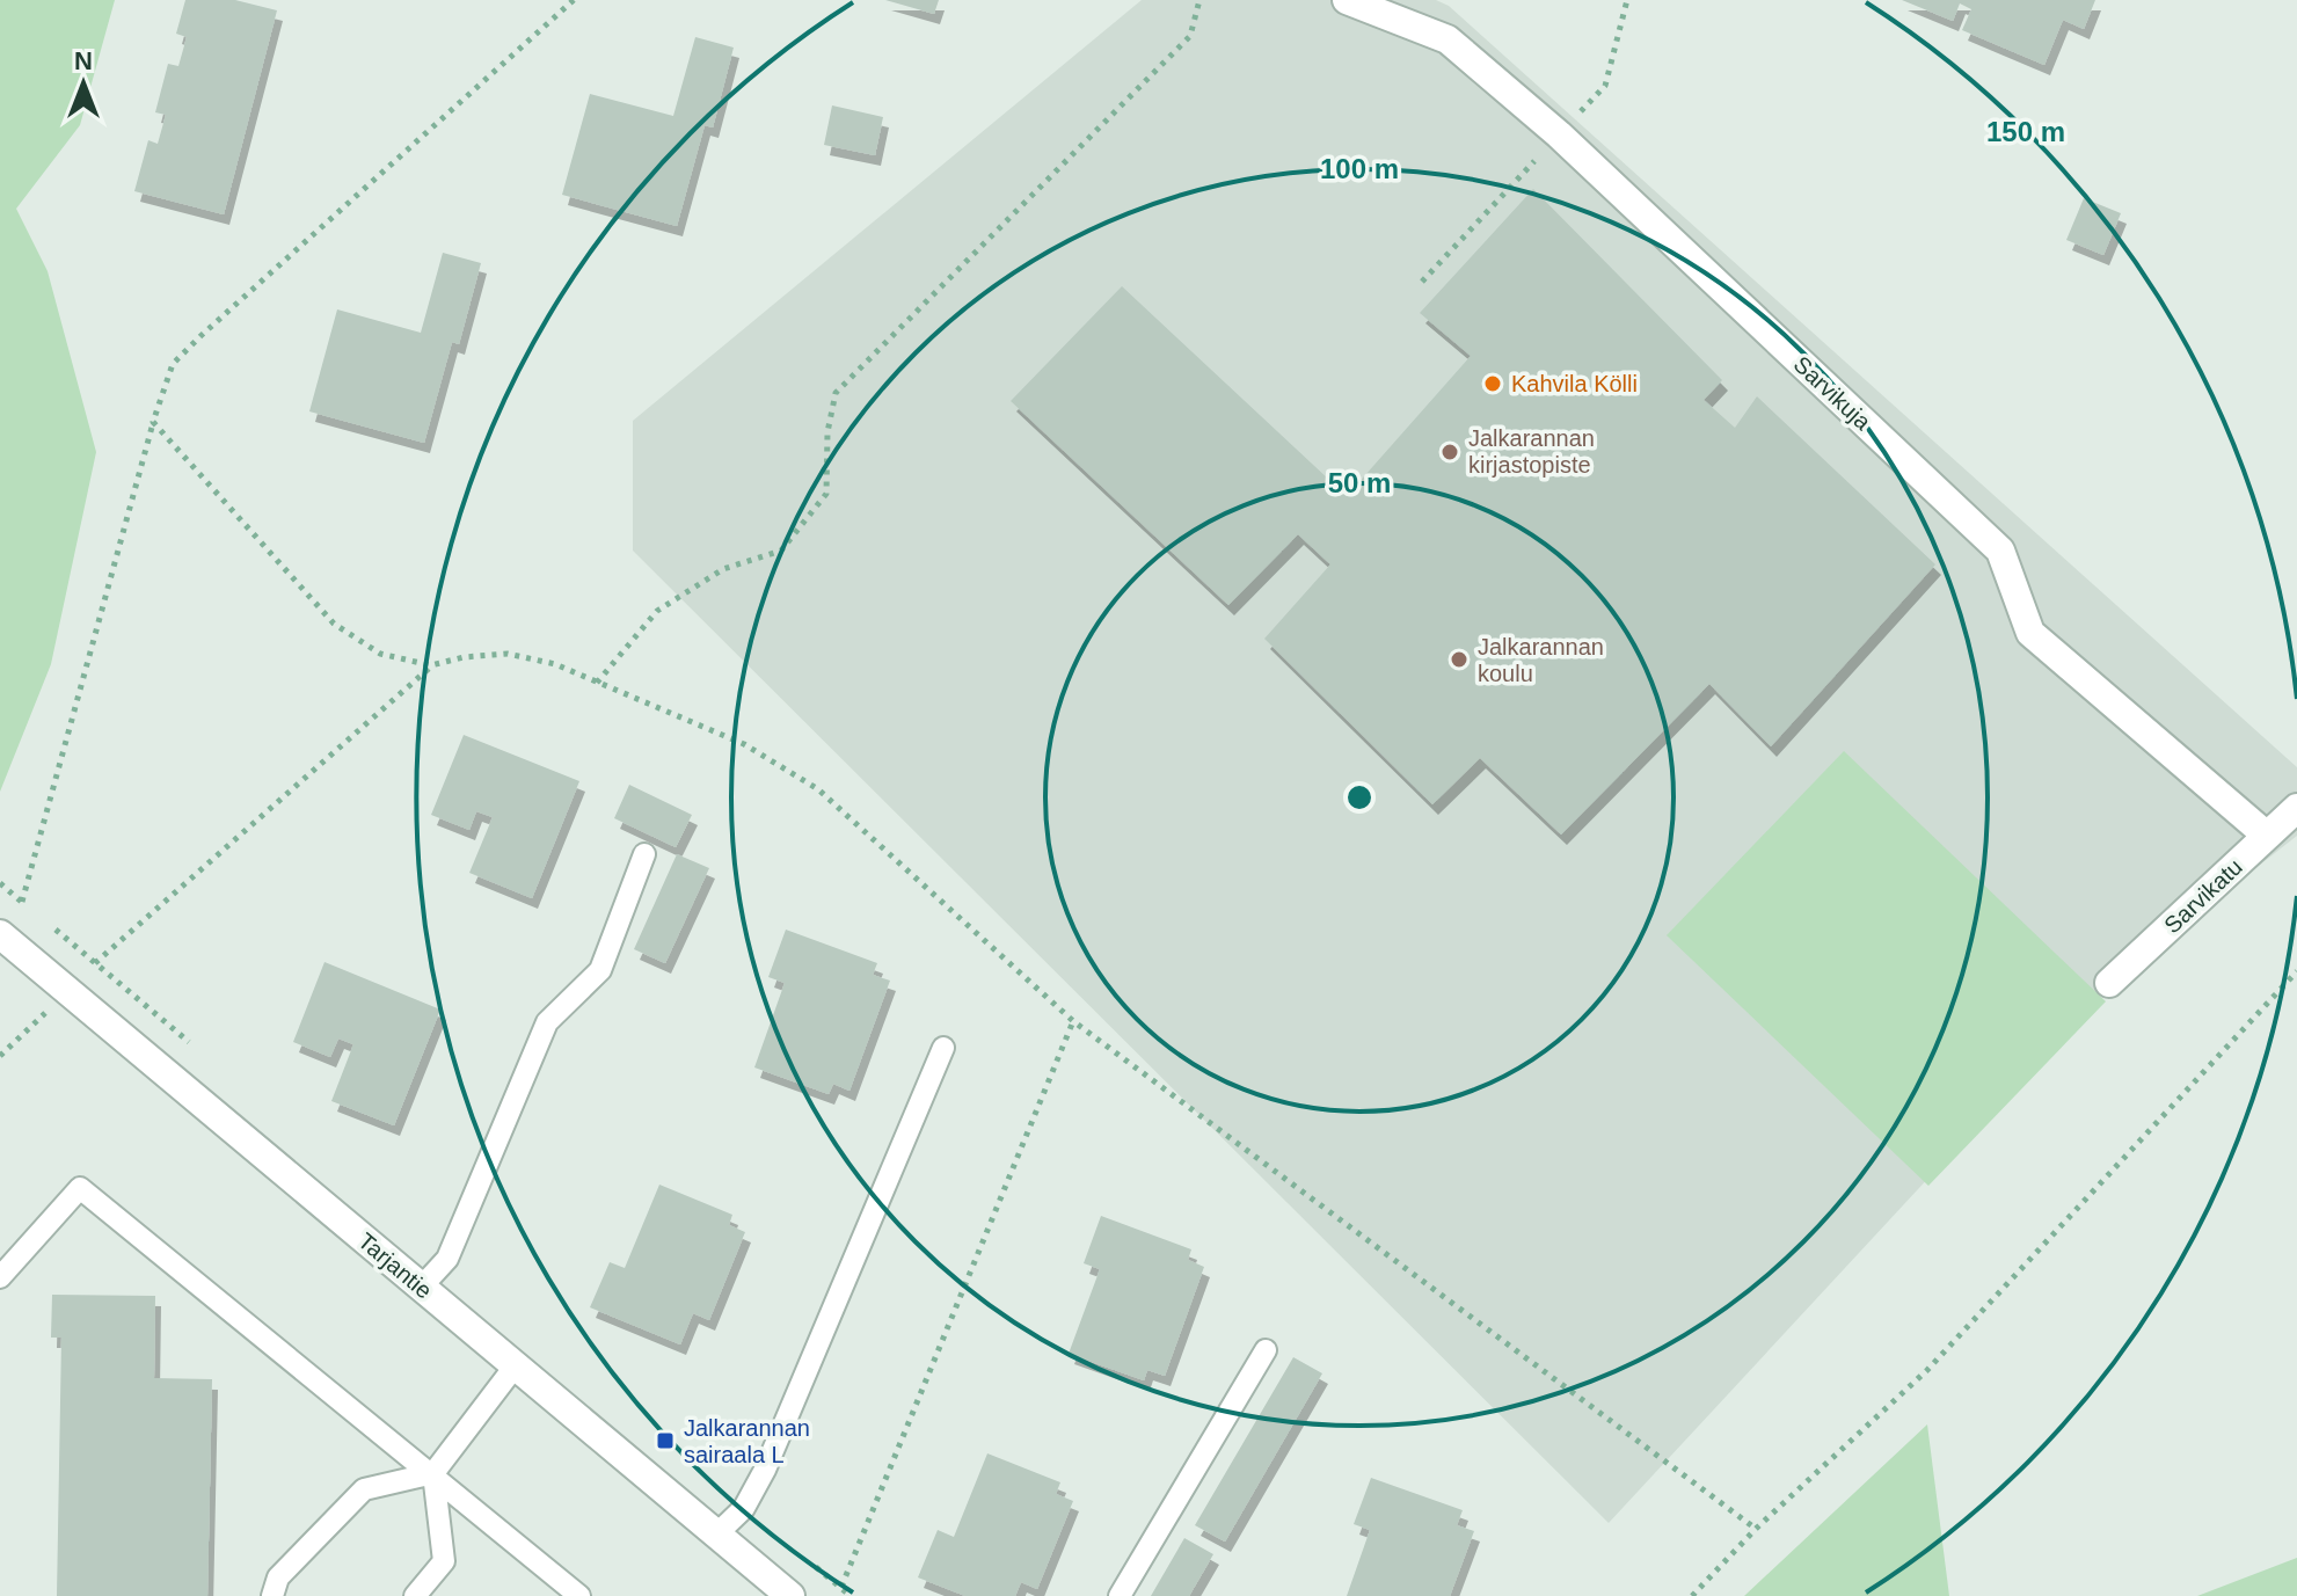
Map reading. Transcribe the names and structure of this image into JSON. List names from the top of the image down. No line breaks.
{"streets":{"street":["Sarvikuja","Sarvikatu","Tarjantie"]},"crossings":[["Sarvikuja","Sarvikatu"]],"places":{"other":["Kahvila Kölli","Jalkarannan kirjastopiste","Jalkarannan koulu"],"transit":["Jalkarannan sairaala L"]},"north":"top","rings":["150 m","100 m","50 m"]}
